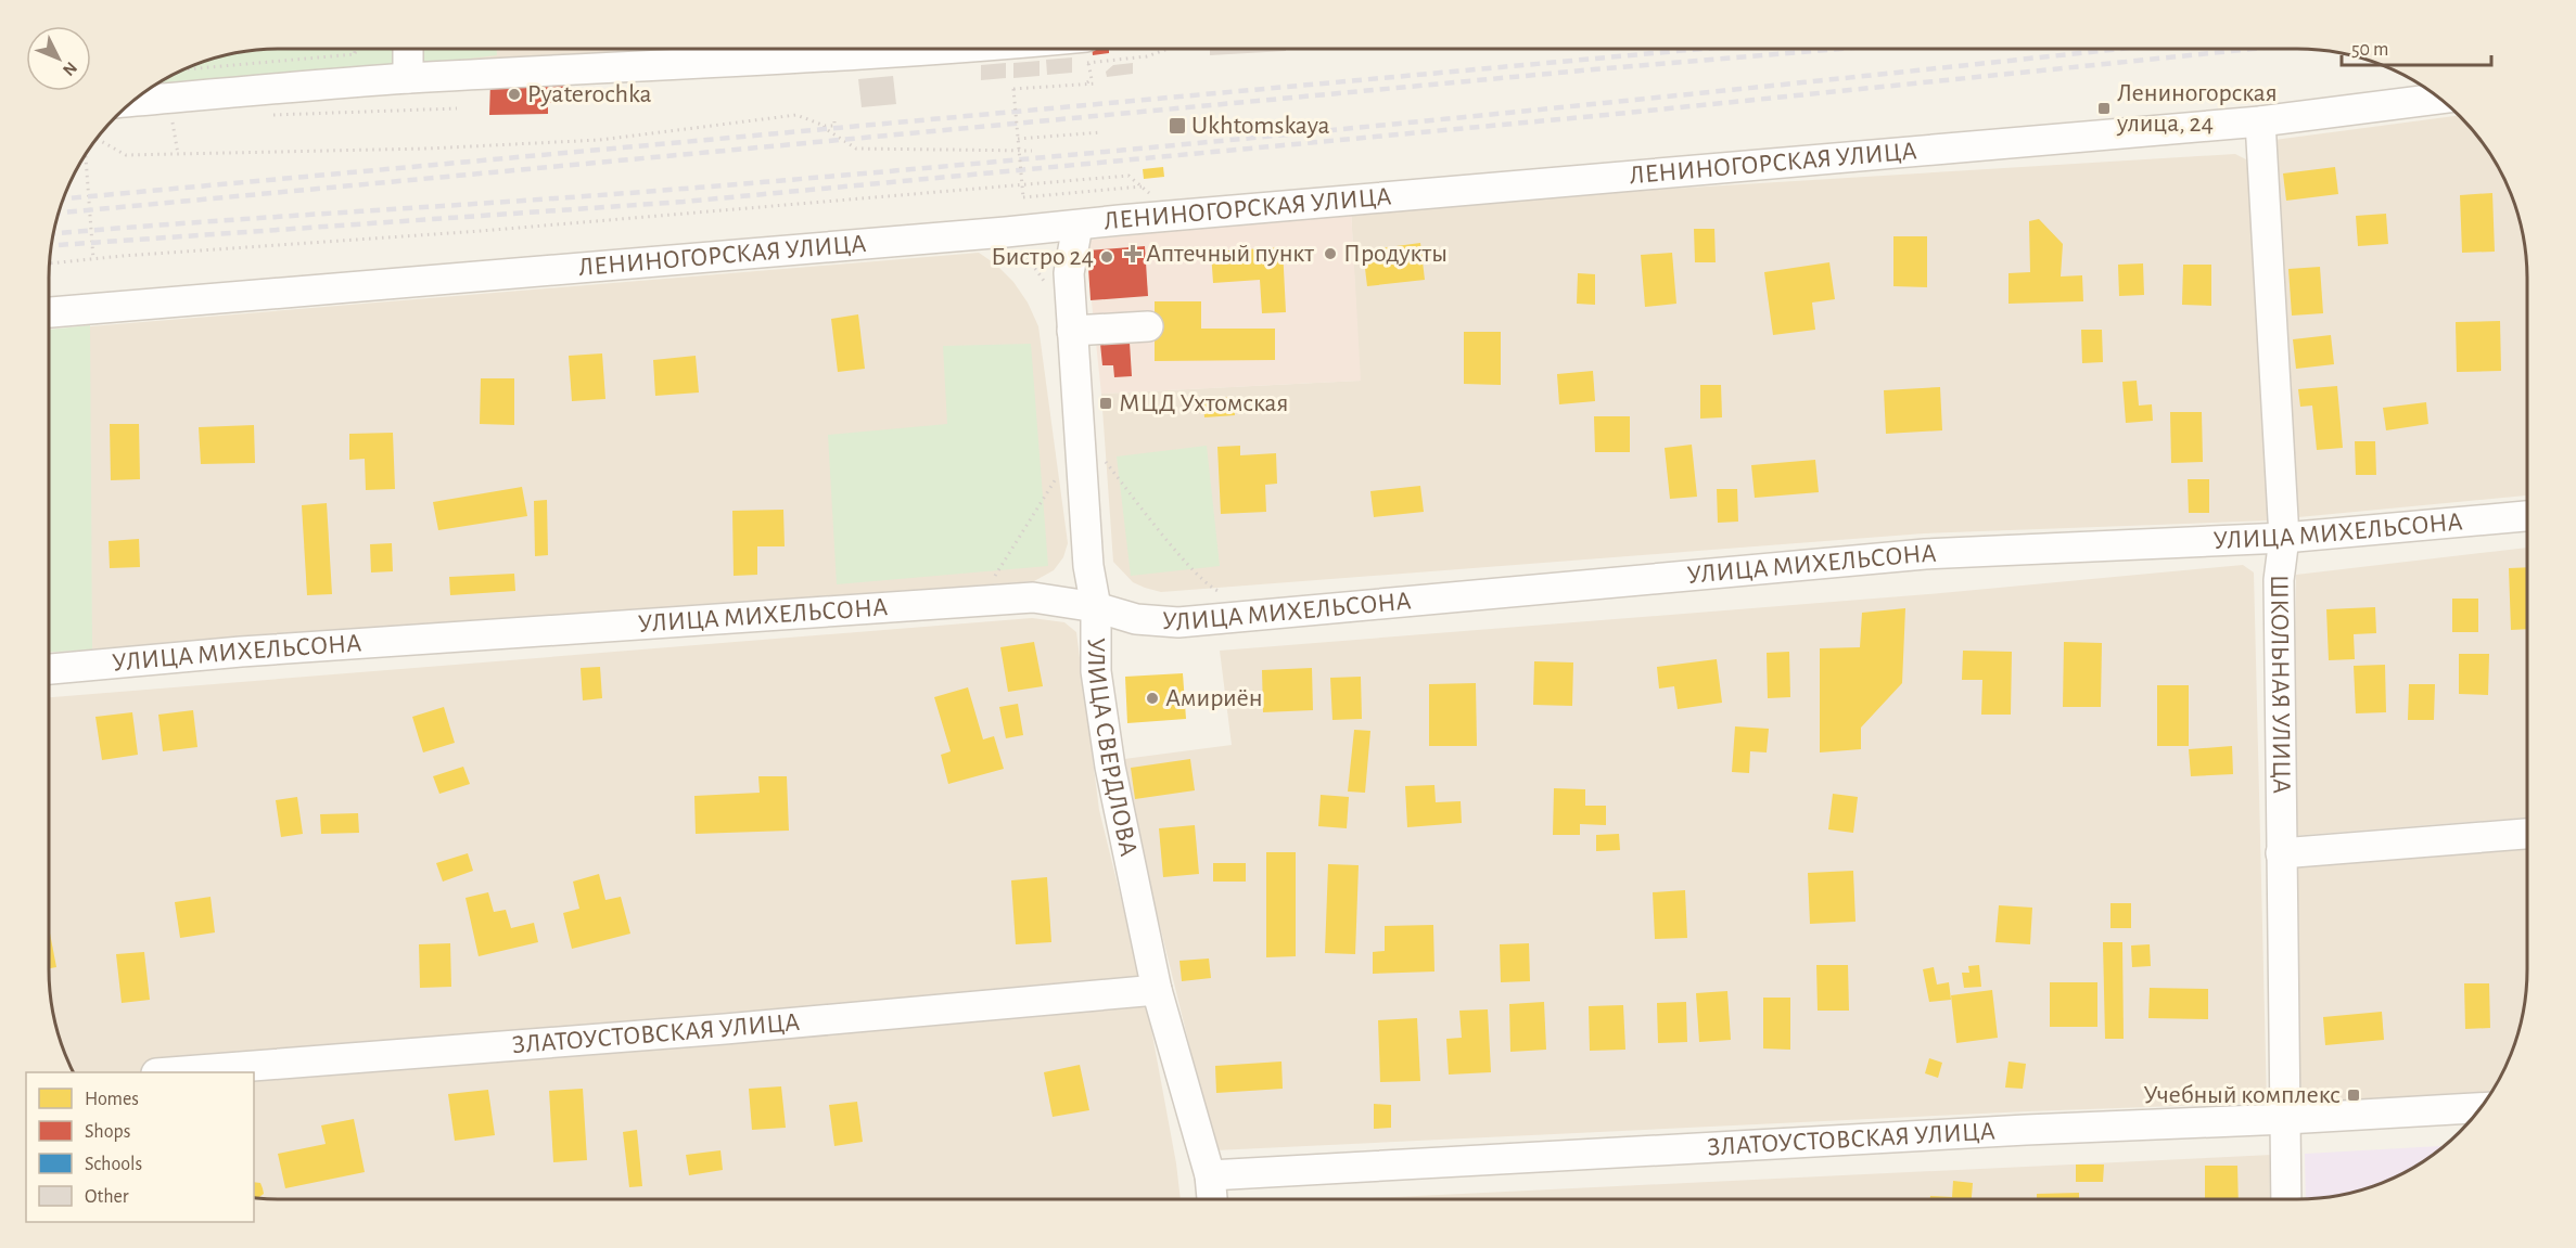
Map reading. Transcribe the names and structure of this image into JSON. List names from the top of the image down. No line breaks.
{"streets":{"street":["ЛЕНИНОГОРСКАЯ УЛИЦА","УЛИЦА МИХЕЛЬСОНА","ШКОЛЬНАЯ УЛИЦА","УЛИЦА СВЕРДЛОВА","ЗЛАТОУСТОВСКАЯ УЛИЦА"]},"crossings":[["ЛЕНИНОГОРСКАЯ УЛИЦА","ШКОЛЬНАЯ УЛИЦА"],["ЛЕНИНОГОРСКАЯ УЛИЦА","УЛИЦА СВЕРДЛОВА"],["УЛИЦА МИХЕЛЬСОНА","ШКОЛЬНАЯ УЛИЦА"],["УЛИЦА МИХЕЛЬСОНА","УЛИЦА СВЕРДЛОВА"],["ШКОЛЬНАЯ УЛИЦА","ЗЛАТОУСТОВСКАЯ УЛИЦА"],["УЛИЦА СВЕРДЛОВА","ЗЛАТОУСТОВСКАЯ УЛИЦА"]],"places":{"other":["Pyaterochka","Продукты","Бистро 24","Амириён"],"transit":["Лениногорская улица, 24","Ukhtomskaya","МЦД Ухтомская","Учебный комплекс"],"health":["Аптечный пункт"]},"legend":["Homes","Shops","Schools","Other"],"scale_bar":"50 m","north":"bottom right"}
